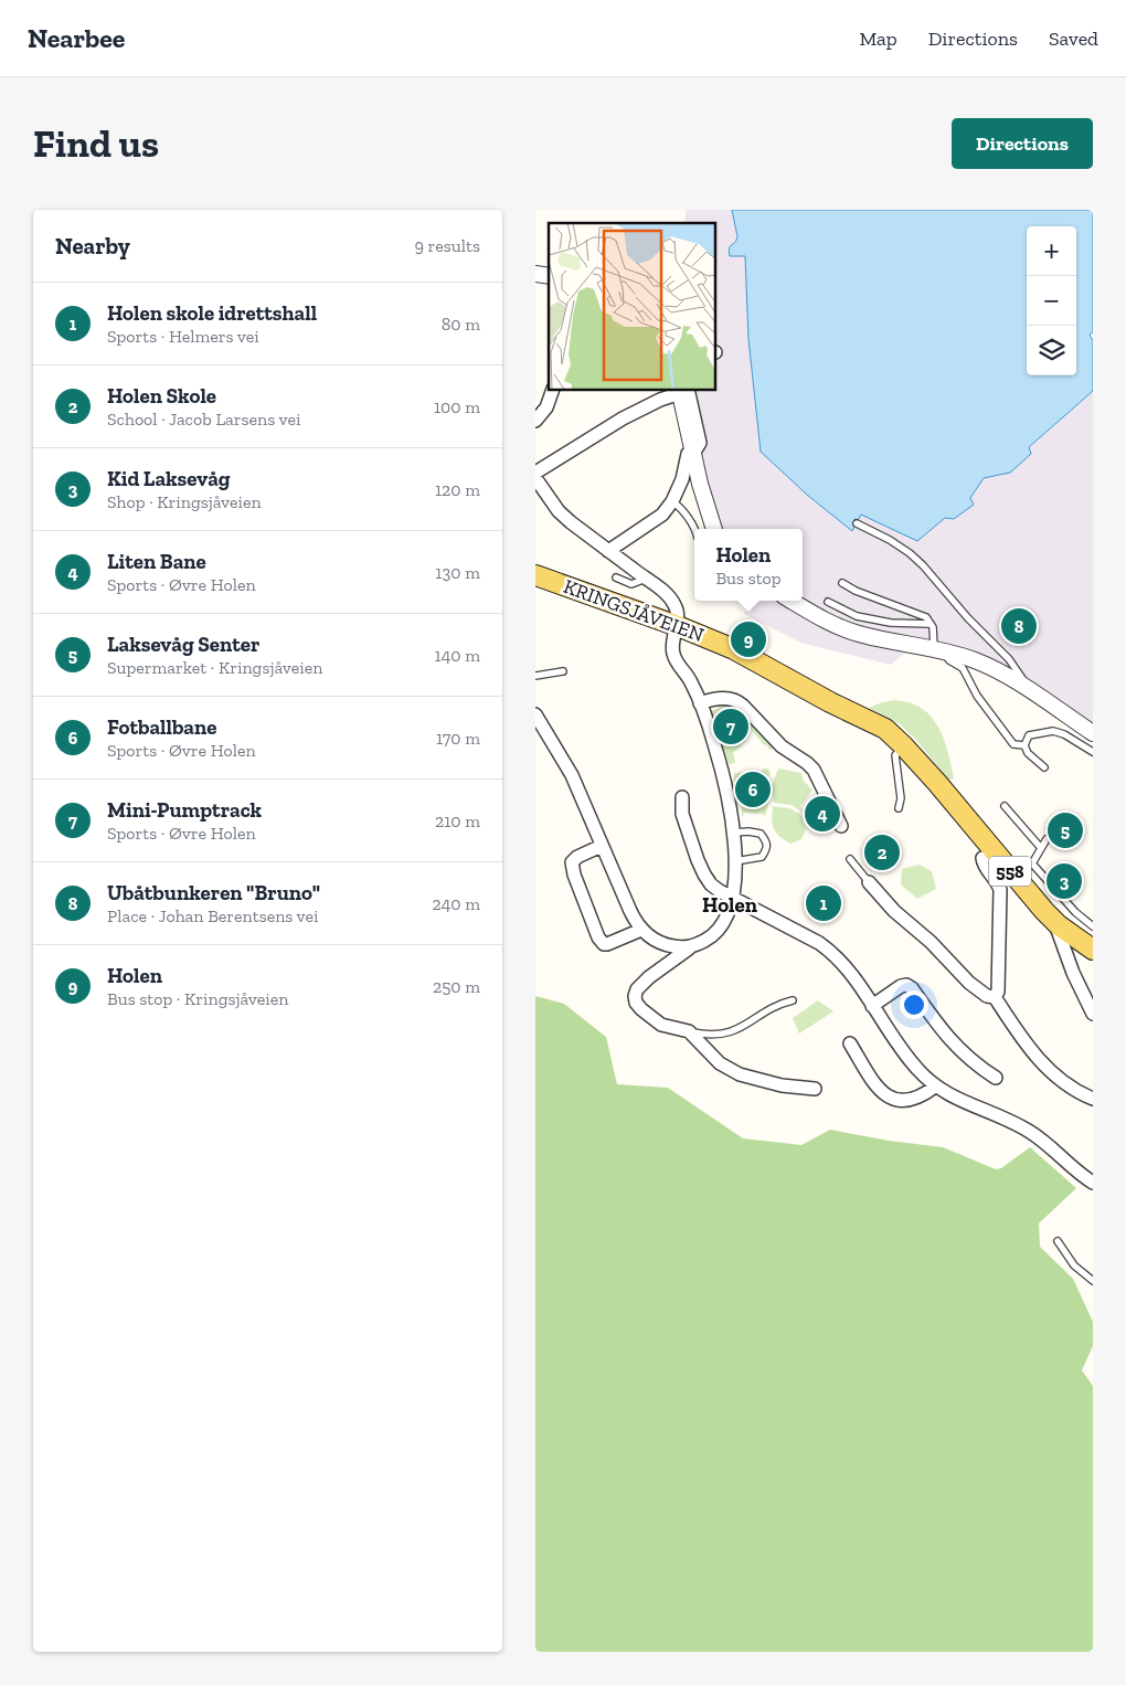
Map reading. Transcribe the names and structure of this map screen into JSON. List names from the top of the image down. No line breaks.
{"streets":{"main road":["KRINGSJÅVEIEN","558"]},"districts":["Holen"],"page":{"header":"Nearbee","nav":["Map","Directions","Saved"],"buttons":"Directions","title":"Find us","heading":["Nearby","9 results"],"map_buttons":["+","−"],"list":[{"mark":"1","name":"Holen skole idrettshall","note":"Sports · Helmers vei","value":"80 m"},{"mark":"2","name":"Holen Skole","note":"School · Jacob Larsens vei","value":"100 m"},{"mark":"3","name":"Kid Laksevåg","note":"Shop · Kringsjåveien","value":"120 m"},{"mark":"4","name":"Liten Bane","note":"Sports · Øvre Holen","value":"130 m"},{"mark":"5","name":"Laksevåg Senter","note":"Supermarket · Kringsjåveien","value":"140 m"},{"mark":"6","name":"Fotballbane","note":"Sports · Øvre Holen","value":"170 m"},{"mark":"7","name":"Mini-Pumptrack","note":"Sports · Øvre Holen","value":"210 m"},{"mark":"8","name":"Ubåtbunkeren \"Bruno\"","note":"Place · Johan Berentsens vei","value":"240 m"},{"mark":"9","name":"Holen","note":"Bus stop · Kringsjåveien","value":"250 m"}],"popup":["Holen","Bus stop"],"pins":["8","9","7","6","4","5","2","3","1"]}}
